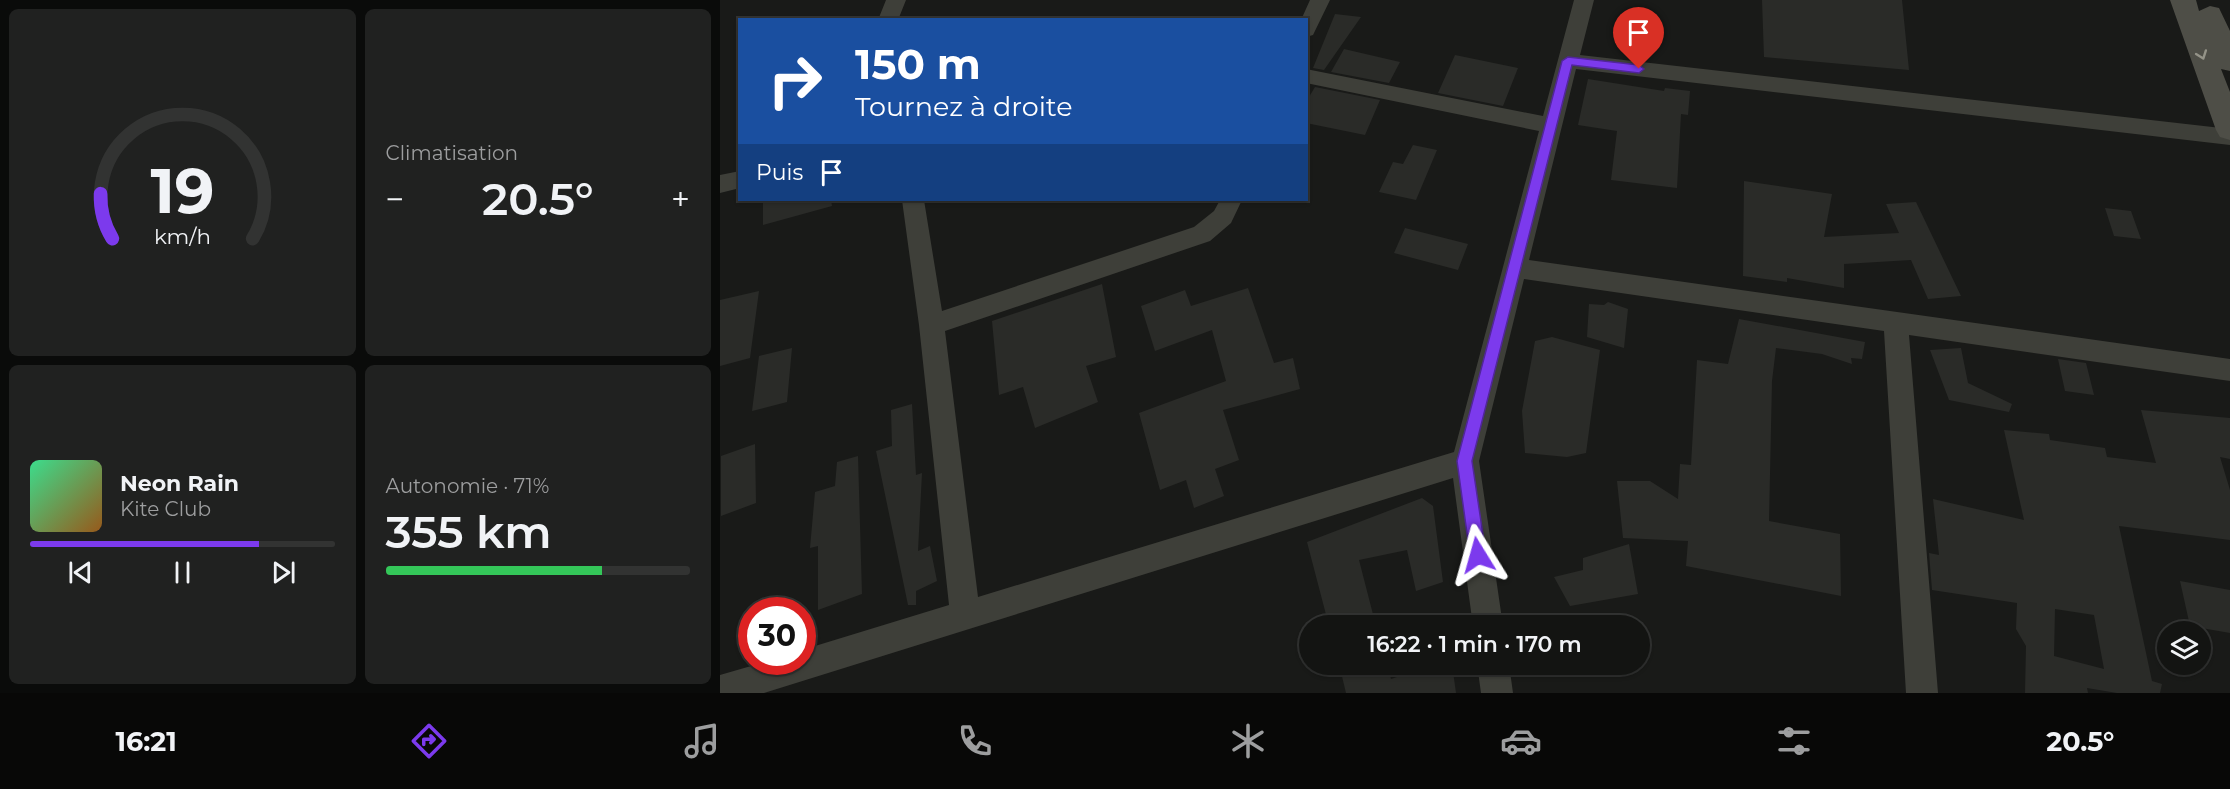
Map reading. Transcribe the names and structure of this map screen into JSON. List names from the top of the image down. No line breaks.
{"page":{"tile":["Climatisation",["Autonomie · 71%","355 km"]],"turn":["150 m","Tournez à droite"],"then":"Puis","heat":["−","20.5°","+"],"song":["Neon Rain","Kite Club"],"limit":"30","trip":"16:22 · 1 min · 170 m","tabs":["16:21","20.5°"],"gauge":["19","km/h"]}}
